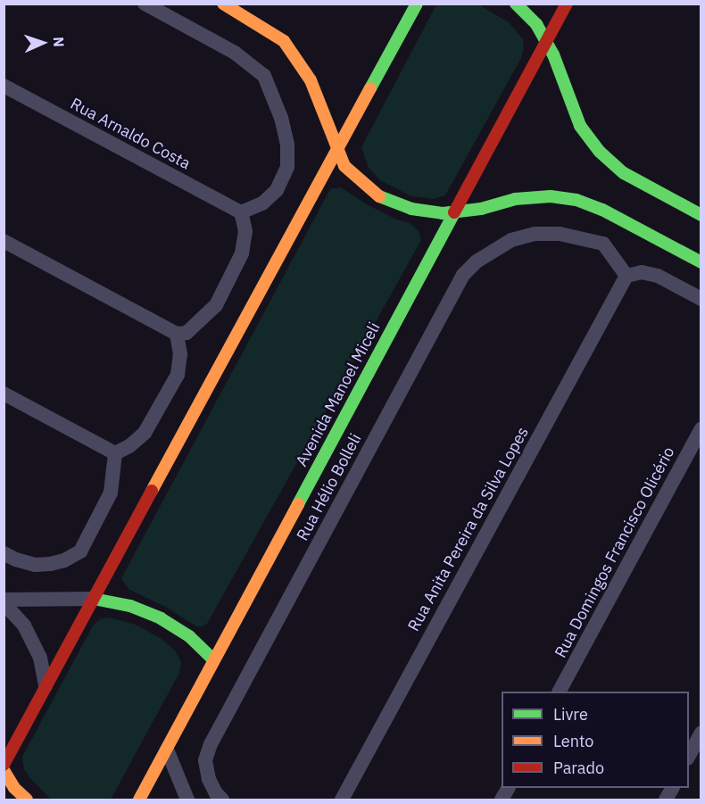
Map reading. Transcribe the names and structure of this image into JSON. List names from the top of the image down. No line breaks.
{"streets":{"street":["Rua Arnaldo Costa","Avenida Manoel Miceli","Rua Hélio Bolleli","Rua Anita Pereira da Silva Lopes","Rua Domingos Francisco Olicério"]},"crossings":[["Rua Hélio Bolleli","Rua Anita Pereira da Silva Lopes"]],"legend":["Livre","Lento","Parado"],"north":"right"}
